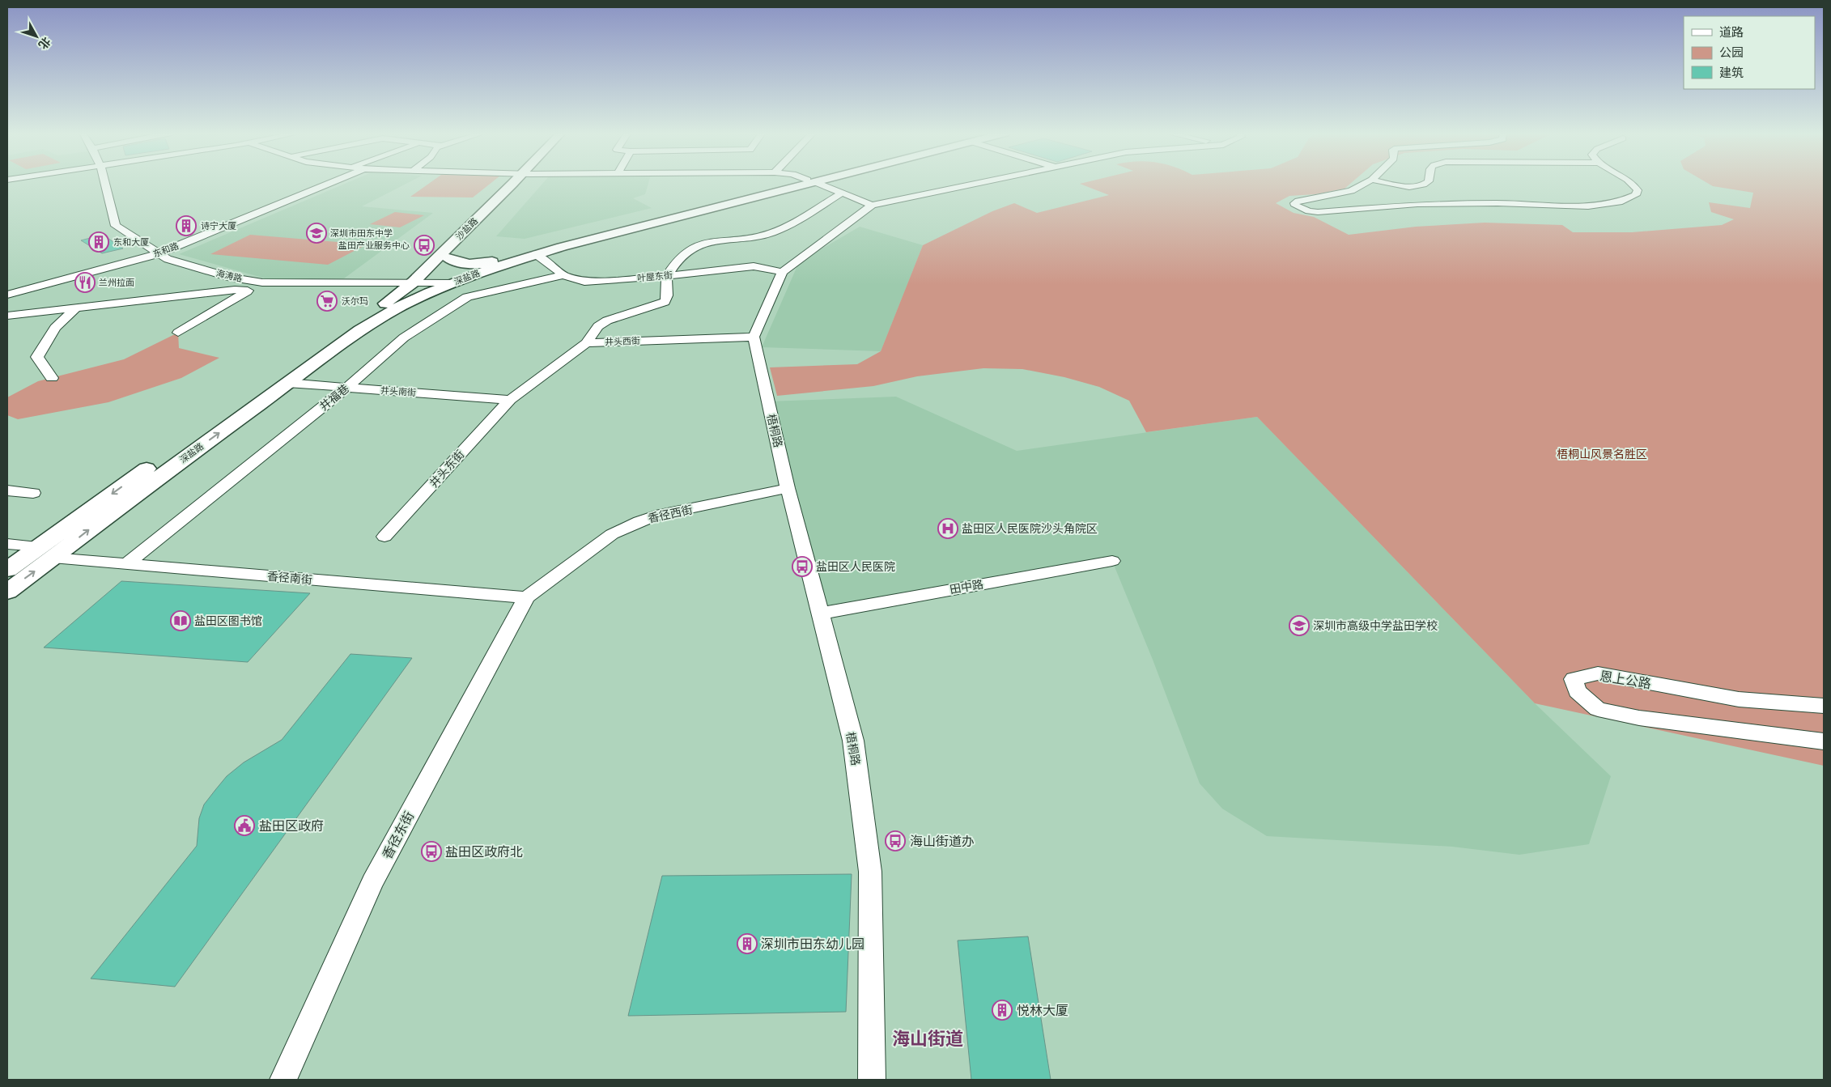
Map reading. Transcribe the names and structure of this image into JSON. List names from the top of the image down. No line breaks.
{"streets":{"main road":["沙盐路","深盐路"],"street":["东和路","海涛路","叶屋东街","井头西街","井头南街","井福巷","梧桐路","井头东街","香径西街","香径南街","田中路","恩上公路","香径东街"]},"crossings":[["沙盐路","海涛路"],["沙盐路","深盐路"],["东和路","海涛路"],["海涛路","深盐路"],["叶屋东街","深盐路"],["叶屋东街","井福巷"],["深盐路","井头南街"],["深盐路","香径南街"],["井头西街","梧桐路"],["井头南街","井福巷"],["井头南街","井头东街"],["井福巷","香径南街"],["梧桐路","香径西街"],["梧桐路","田中路"],["香径西街","香径南街"],["香径西街","香径东街"],["香径南街","香径东街"]],"districts":["海山街道"],"parks":["梧桐山风景名胜区"],"places":{"building":["诗宁大厦","东和大厦","深圳市田东幼儿园","悦林大厦"],"school or university":["深圳市田东中学","深圳市高级中学盐田学校"],"bus stop":["盐田产业服务中心","盐田区人民医院","海山街道办","盐田区政府北"],"restaurant":["兰州拉面"],"supermarket":["沃尔玛"],"hospital":["盐田区人民医院沙头角院区"],"library":["盐田区图书馆"],"public building":["盐田区政府"]},"legend":["道路","公园","建筑"],"north":"bottom right"}
